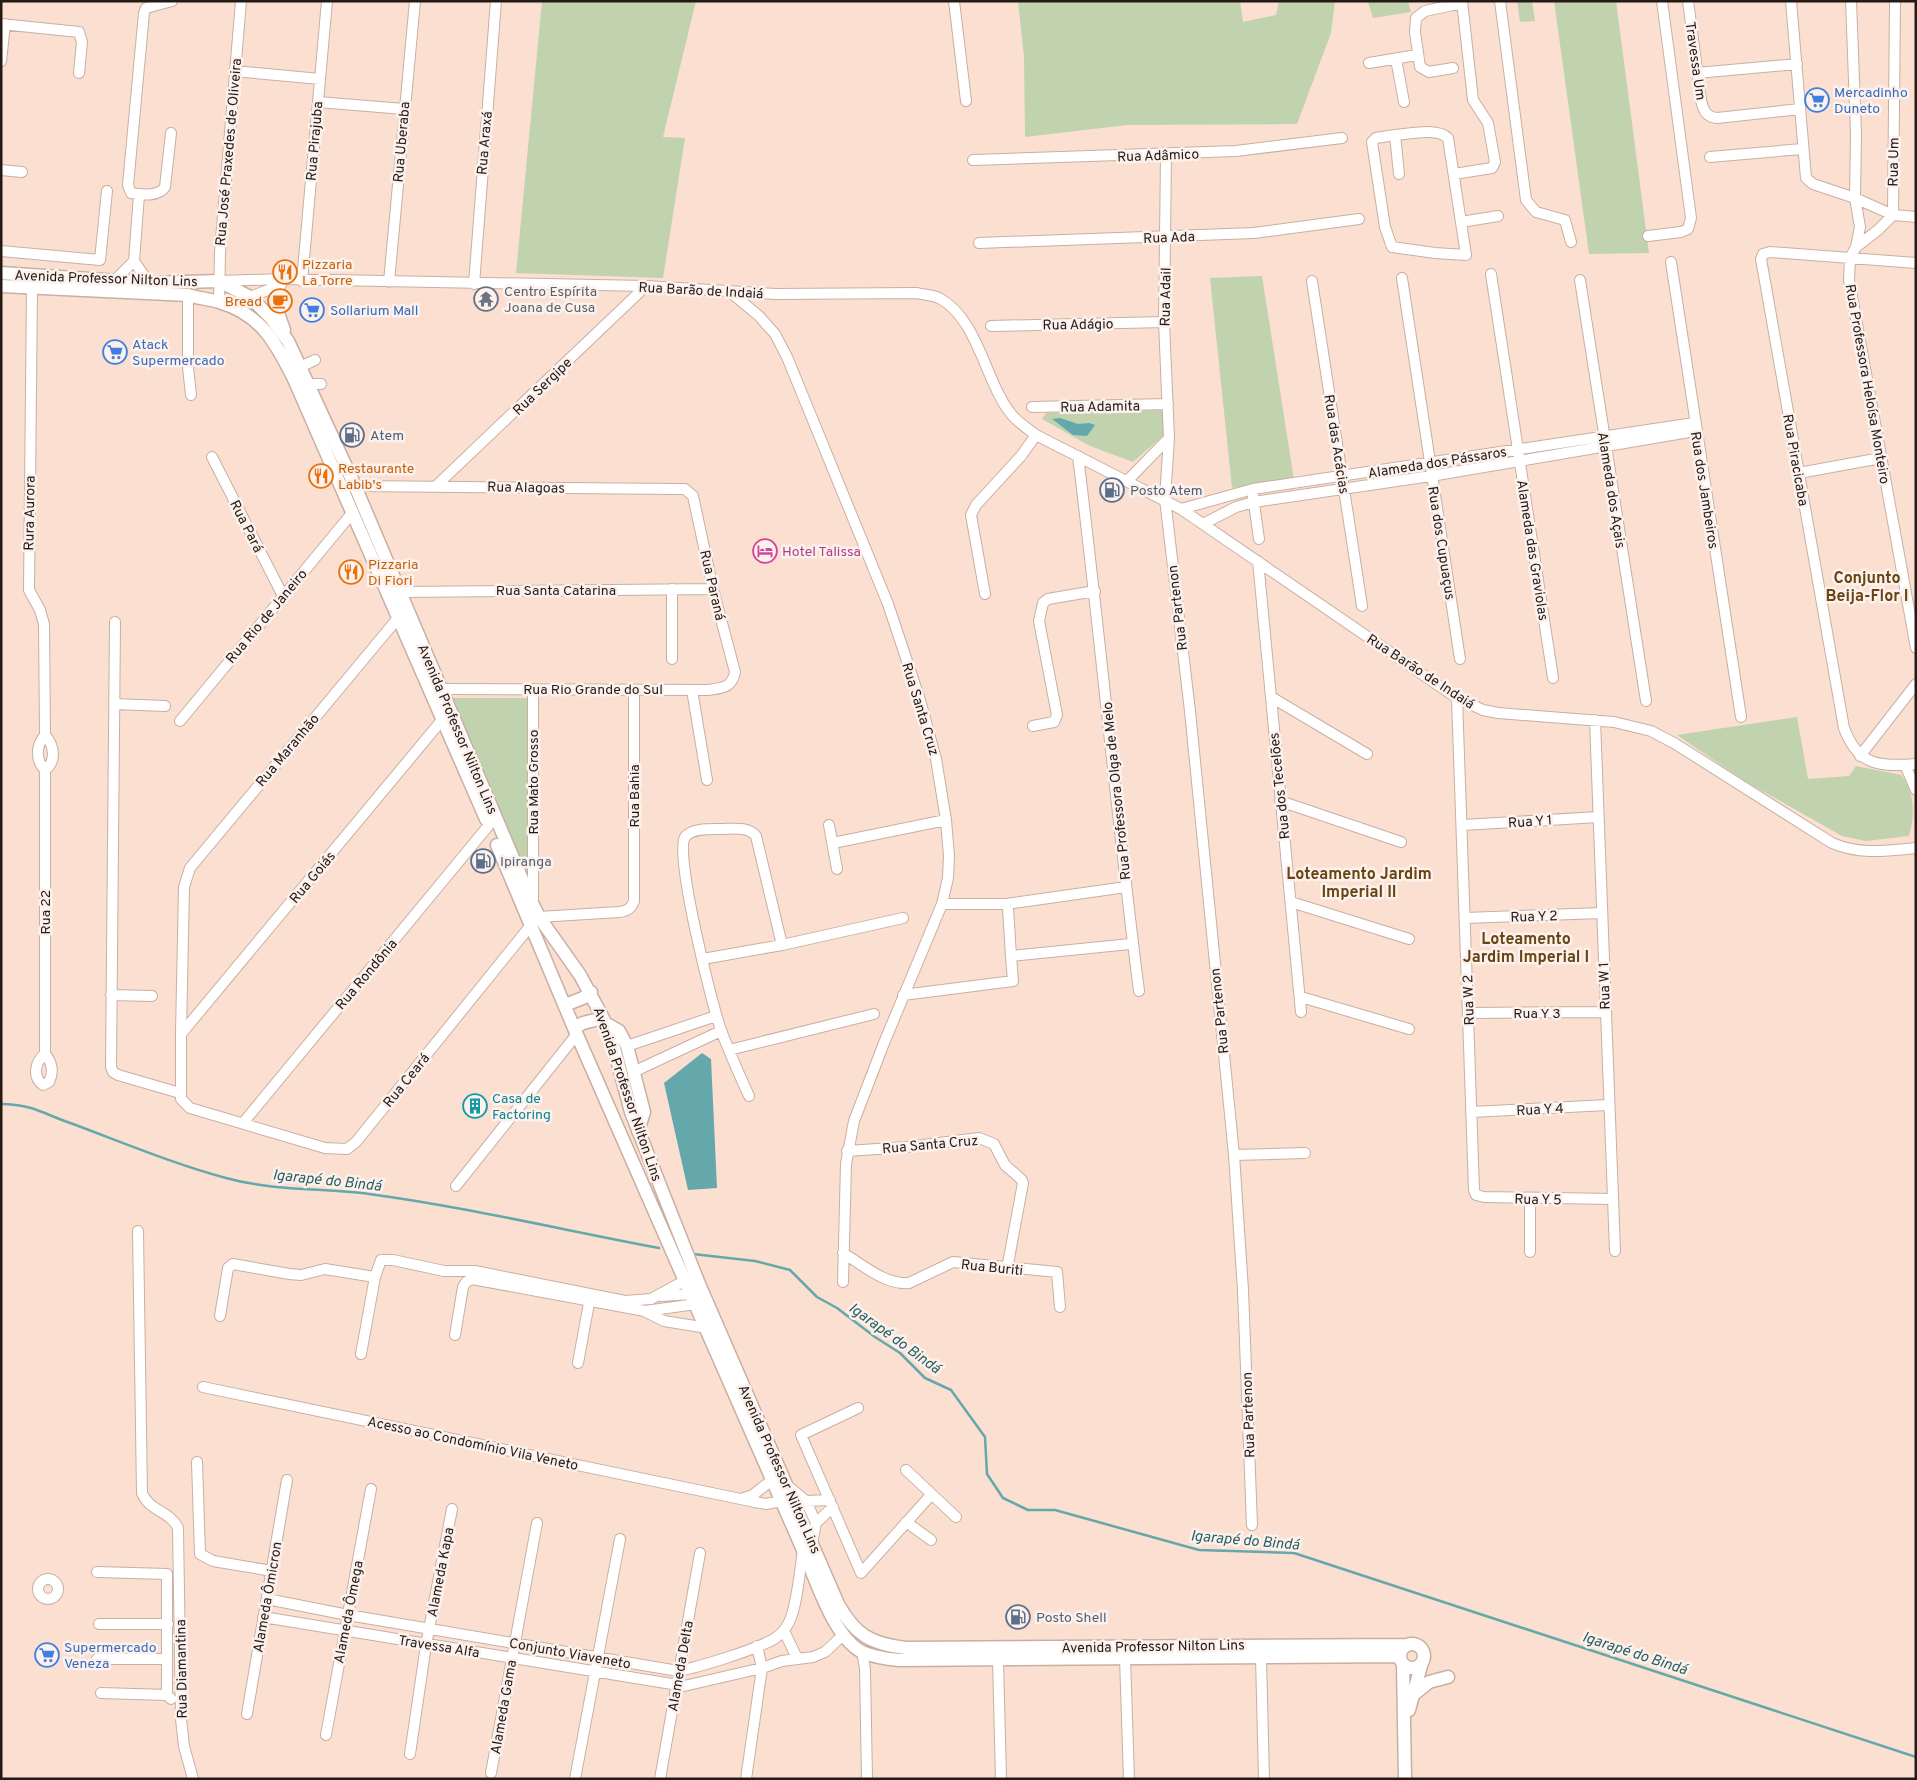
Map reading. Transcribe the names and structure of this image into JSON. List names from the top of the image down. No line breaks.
{"streets":{"main road":["Avenida Professor Nilton Lins"],"street":["Travessa Um","Rua Pirajuba","Rua Uberaba","Rua Araxá","Rua José Praxedes de Oliveira","Rua Adâmico","Rua Um","Rua Ada","Rua Barão de Indaiá","Rua Adail","Rua Adágio","Rua Professora Heloísa Monteiro","Rua Sergipe","Rua Adamita","Rua das Acácias","Rua Piracicaba","Alameda dos Pássaros","Rua Alagoas","Alameda dos Açais","Rua dos Jambeiros","Rura Aurora","Rua Pará","Rua dos Cupuaçus","Alameda das Graviolas","Rua Paraná","Rua Santa Catarina","Rua Partenon","Rua Rio de Janeiro","Rua Rio Grande do Sul","Rua Santa Cruz","Rua Maranhão","Rua Mato Grosso","Rua dos Tecelões","Rua Professora Olga de Melo","Rua Bahia","Rua Y 1","Rua Goiás","Rua 22","Rua Y 2","Rua Rondônia","Rua W 1","Rua W 2","Rua Y 3","Rua Ceará","Rua Y 4","Rua Y 5","Rua Buriti","Acesso ao Condomínio Vila Veneto","Alameda Kapa","Alameda Ômicron","Alameda Ômega","Travessa Alfa","Conjunto Viaveneto","Alameda Delta","Rua Diamantina","Alameda Gama"]},"crossings":[["Rua Pirajuba","Rua Barão de Indaiá"],["Rua Uberaba","Rua Barão de Indaiá"],["Rua Araxá","Rua Barão de Indaiá"],["Rua José Praxedes de Oliveira","Avenida Professor Nilton Lins"],["Rua José Praxedes de Oliveira","Rua Barão de Indaiá"],["Rua Adâmico","Rua Adail"],["Rua Ada","Rua Adail"],["Avenida Professor Nilton Lins","Rua Barão de Indaiá"],["Avenida Professor Nilton Lins","Rua Alagoas"],["Avenida Professor Nilton Lins","Rura Aurora"],["Avenida Professor Nilton Lins","Rua Santa Catarina"],["Avenida Professor Nilton Lins","Rua Rio de Janeiro"],["Avenida Professor Nilton Lins","Rua Rio Grande do Sul"],["Avenida Professor Nilton Lins","Rua Maranhão"],["Avenida Professor Nilton Lins","Rua Mato Grosso"],["Avenida Professor Nilton Lins","Rua Bahia"],["Avenida Professor Nilton Lins","Rua Goiás"],["Avenida Professor Nilton Lins","Rua Rondônia"],["Avenida Professor Nilton Lins","Rua Ceará"],["Avenida Professor Nilton Lins","Acesso ao Condomínio Vila Veneto"],["Avenida Professor Nilton Lins","Travessa Alfa"],["Rua Barão de Indaiá","Rua Adail"],["Rua Barão de Indaiá","Rua Sergipe"],["Rua Barão de Indaiá","Alameda dos Pássaros"],["Rua Barão de Indaiá","Rua Partenon"],["Rua Barão de Indaiá","Rua Santa Cruz"],["Rua Barão de Indaiá","Rua dos Tecelões"],["Rua Barão de Indaiá","Rua Professora Olga de Melo"],["Rua Barão de Indaiá","Rua W 1"],["Rua Barão de Indaiá","Rua W 2"],["Rua Adail","Rua Adágio"],["Rua Adail","Rua Adamita"],["Rua Adail","Rua Partenon"],["Rua Professora Heloísa Monteiro","Rua Piracicaba"],["Rua Sergipe","Rua Alagoas"],["Rua das Acácias","Alameda dos Pássaros"],["Alameda dos Pássaros","Alameda dos Açais"],["Alameda dos Pássaros","Rua dos Jambeiros"],["Alameda dos Pássaros","Rua dos Cupuaçus"],["Alameda dos Pássaros","Alameda das Graviolas"],["Rua Alagoas","Rua Paraná"],["Rura Aurora","Rua 22"],["Rua Pará","Rua Rio de Janeiro"],["Rua Paraná","Rua Santa Catarina"],["Rua Paraná","Rua Rio Grande do Sul"],["Rua Rio Grande do Sul","Rua Mato Grosso"],["Rua Rio Grande do Sul","Rua Bahia"],["Rua Santa Cruz","Rua Buriti"],["Rua Maranhão","Rua Goiás"],["Rua Bahia","Rua Ceará"],["Rua Y 1","Rua W 1"],["Rua Y 1","Rua W 2"],["Rua Y 2","Rua W 1"],["Rua Y 2","Rua W 2"],["Rua Rondônia","Rua Ceará"],["Rua W 1","Rua Y 3"],["Rua W 1","Rua Y 4"],["Rua W 1","Rua Y 5"],["Rua W 2","Rua Y 3"],["Rua W 2","Rua Y 4"],["Rua W 2","Rua Y 5"],["Alameda Kapa","Travessa Alfa"],["Alameda Kapa","Conjunto Viaveneto"],["Alameda Ômicron","Travessa Alfa"],["Alameda Ômicron","Conjunto Viaveneto"],["Alameda Ômega","Travessa Alfa"],["Alameda Ômega","Conjunto Viaveneto"],["Travessa Alfa","Alameda Delta"],["Travessa Alfa","Alameda Gama"],["Conjunto Viaveneto","Alameda Delta"],["Conjunto Viaveneto","Alameda Gama"]],"districts":["Conjunto Beija-Flor I","Loteamento Jardim Imperial II","Loteamento Jardim Imperial I"],"water":["Igarapé do Bindá"],"places":{"supermarket":["Mercadinho Duneto","Sollarium Mall","Atack Supermercado","Supermercado Veneza"],"restaurant":["Pizzaria La Torre","Restaurante Labib's","Pizzaria Di Fiori"],"temple":["Centro Espírita Joana de Cusa"],"cafe":["Bread"],"fuel station":["Atem","Posto Atem","Ipiranga","Posto Shell"],"hotel":["Hotel Talissa"],"building":["Casa de Factoring"]}}
